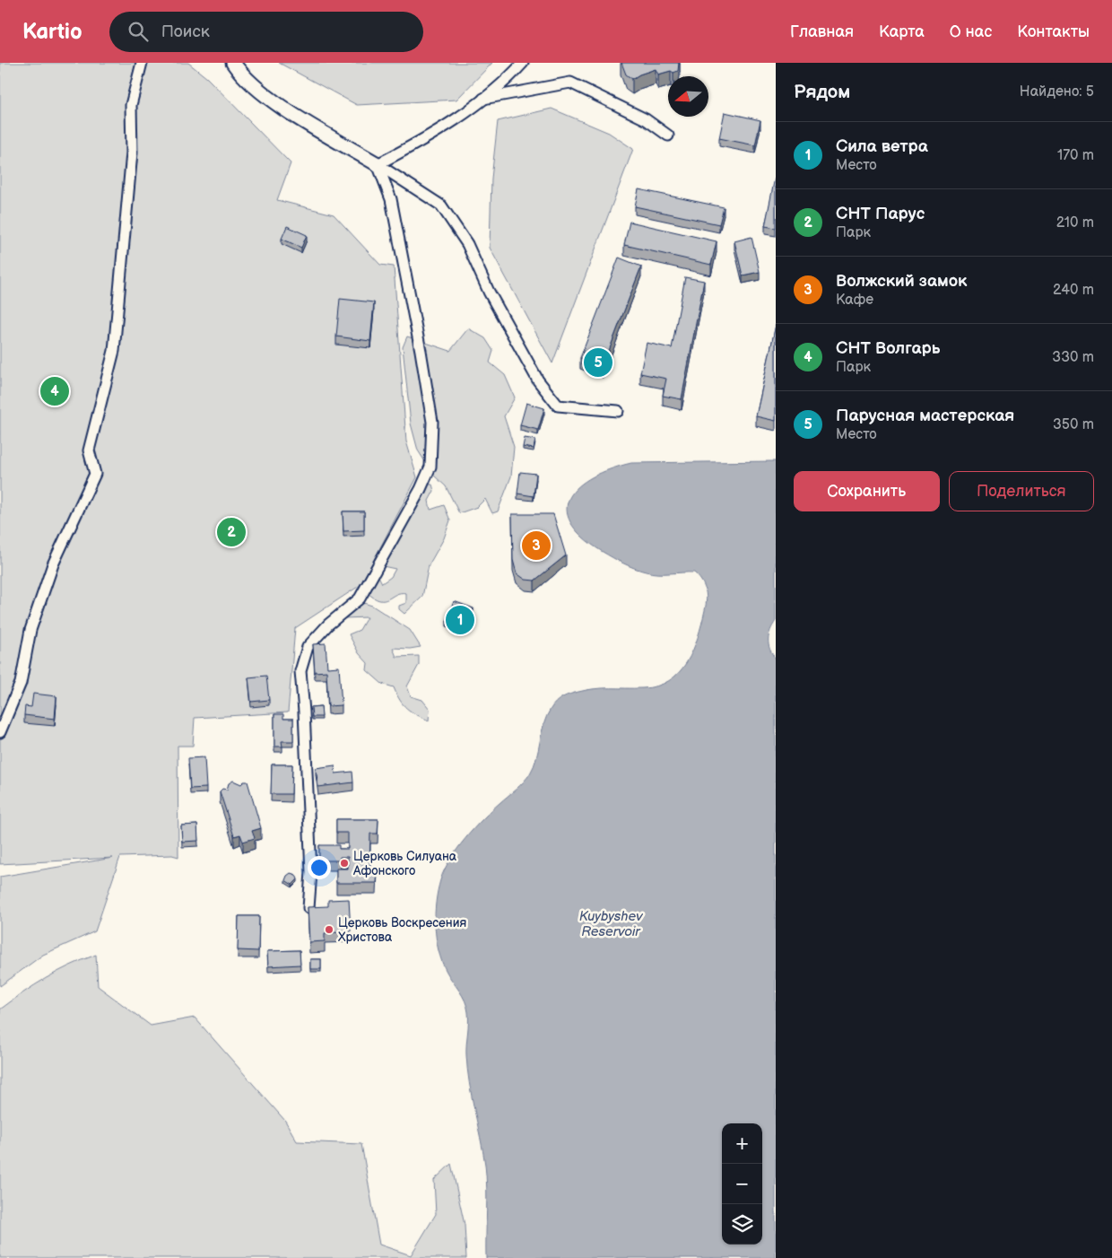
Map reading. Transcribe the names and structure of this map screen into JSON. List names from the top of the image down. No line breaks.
{"water":["Kuybyshev Reservoir"],"places":["Церковь Силуана Афонского","Церковь Воскресения Христова"],"north":"left","page":{"header":"Kartio","search":"Поиск","nav":["Главная","Карта","О нас","Контакты"],"heading":["Рядом","Найдено: 5"],"list":[{"mark":"1","name":"Сила ветра","note":"Место","value":"170 m"},{"mark":"2","name":"СНТ Парус","note":"Парк","value":"210 m"},{"mark":"3","name":"Волжский замок","note":"Кафе","value":"240 m"},{"mark":"4","name":"СНТ Волгарь","note":"Парк","value":"330 m"},{"mark":"5","name":"Парусная мастерская","note":"Место","value":"350 m"}],"pins":["5","4","2","3","1"],"buttons":["Сохранить","Поделиться"],"map_buttons":["+","−"]}}
